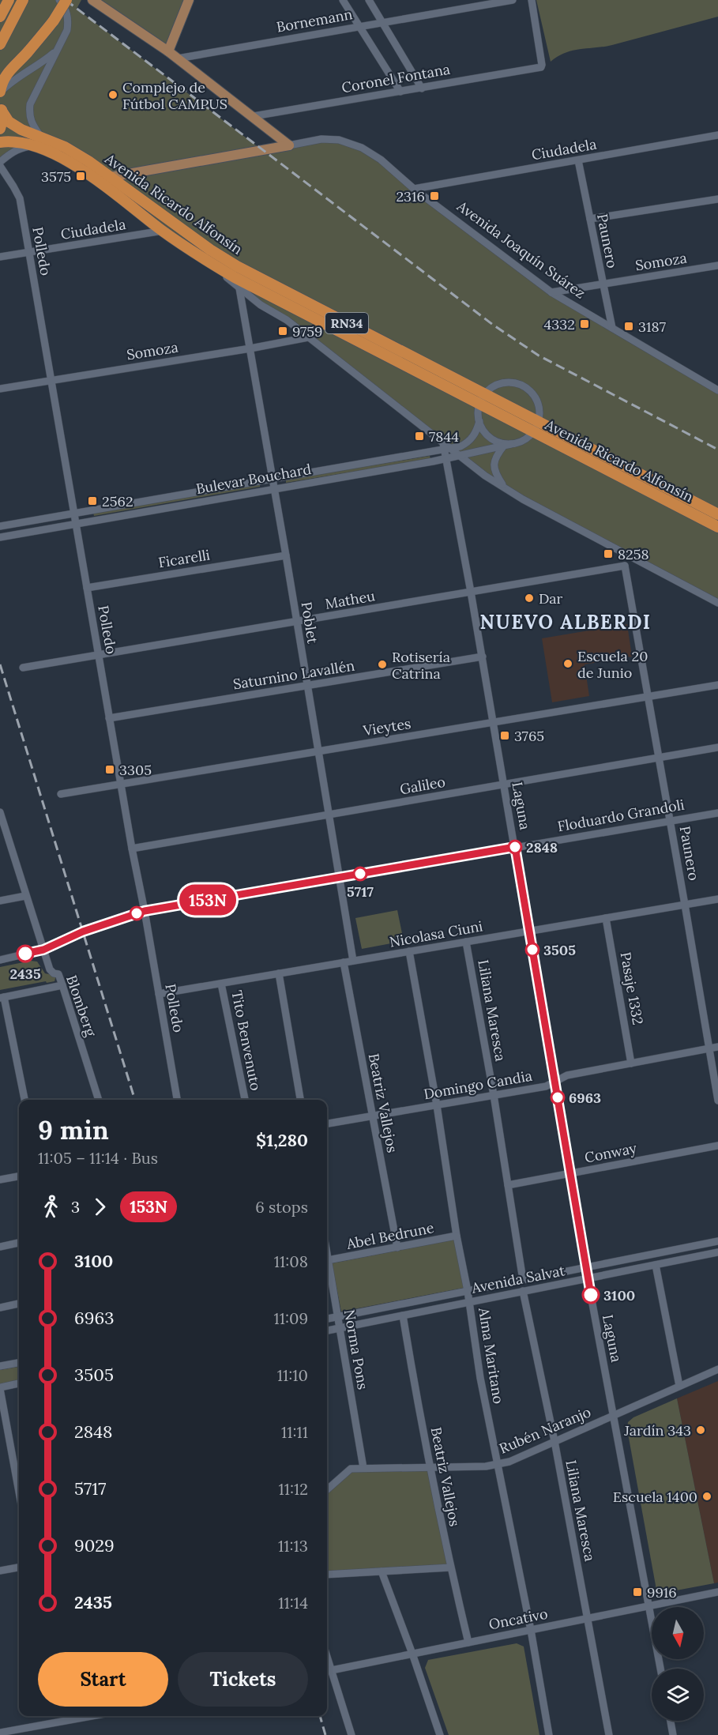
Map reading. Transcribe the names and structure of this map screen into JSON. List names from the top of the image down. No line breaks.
{"streets":{"highway":["Avenida Ricardo Alfonsín","RN34"],"street":["Bornemann","Coronel Fontana","Ciudadela","Paunero","Avenida Joaquín Suárez","Polledo","Somoza","Bulevar Bouchard","Ficarelli","Matheu","Poblet","Saturnino Lavallén","Vieytes","Galileo","Laguna","Floduardo Grandoli","Nicolasa Ciuni","Pasaje 1332","Blomberg","Liliana Maresca","Tito Benvenuto","Domingo Candia","Beatriz Vallejos","Conway","Abel Bedrune","Avenida Salvat","Norma Pons","Alma Maritano","Rubén Naranjo","Oncativo"]},"crossings":[["Ciudadela","Avenida Ricardo Alfonsín"],["Ciudadela","Paunero"],["Ciudadela","Avenida Joaquín Suárez"],["Ciudadela","Polledo"],["Avenida Ricardo Alfonsín","Bulevar Bouchard"],["Paunero","Avenida Joaquín Suárez"],["Paunero","Somoza"],["Paunero","Matheu"],["Paunero","Vieytes"],["Paunero","Galileo"],["Paunero","Floduardo Grandoli"],["Paunero","Nicolasa Ciuni"],["Paunero","Domingo Candia"],["Avenida Joaquín Suárez","Somoza"],["Polledo","Somoza"],["Polledo","Bulevar Bouchard"],["Polledo","Ficarelli"],["Polledo","Matheu"],["Polledo","Saturnino Lavallén"],["Polledo","Vieytes"],["Polledo","Galileo"],["Polledo","Floduardo Grandoli"],["Polledo","Nicolasa Ciuni"],["Somoza","Poblet"],["Bulevar Bouchard","Poblet"],["Bulevar Bouchard","Laguna"],["Ficarelli","Poblet"],["Matheu","Poblet"],["Matheu","Laguna"],["Poblet","Saturnino Lavallén"],["Poblet","Vieytes"],["Poblet","Galileo"],["Poblet","Floduardo Grandoli"],["Poblet","Nicolasa Ciuni"],["Saturnino Lavallén","Laguna"],["Vieytes","Laguna"],["Galileo","Laguna"],["Laguna","Floduardo Grandoli"],["Laguna","Nicolasa Ciuni"],["Laguna","Domingo Candia"],["Laguna","Conway"],["Laguna","Avenida Salvat"],["Laguna","Rubén Naranjo"],["Laguna","Oncativo"],["Floduardo Grandoli","Blomberg"],["Nicolasa Ciuni","Pasaje 1332"],["Nicolasa Ciuni","Liliana Maresca"],["Nicolasa Ciuni","Tito Benvenuto"],["Nicolasa Ciuni","Beatriz Vallejos"],["Nicolasa Ciuni","Alma Maritano"],["Pasaje 1332","Domingo Candia"],["Liliana Maresca","Domingo Candia"],["Liliana Maresca","Conway"],["Liliana Maresca","Avenida Salvat"],["Liliana Maresca","Rubén Naranjo"],["Liliana Maresca","Oncativo"],["Domingo Candia","Beatriz Vallejos"],["Domingo Candia","Alma Maritano"],["Beatriz Vallejos","Abel Bedrune"],["Beatriz Vallejos","Avenida Salvat"],["Beatriz Vallejos","Rubén Naranjo"],["Beatriz Vallejos","Oncativo"],["Abel Bedrune","Norma Pons"],["Abel Bedrune","Alma Maritano"],["Avenida Salvat","Norma Pons"],["Avenida Salvat","Alma Maritano"],["Norma Pons","Rubén Naranjo"],["Alma Maritano","Rubén Naranjo"],["Alma Maritano","Oncativo"]],"districts":["NUEVO ALBERDI"],"places":{"other":["Complejo de Fútbol CAMPUS","Dar","Escuela 20 de Junio","Rotisería Catrina","2848","5717","3505","2435","6963","3100","Jardín 343","Escuela 1400"],"transit":["3575","2316","4332","3187","9759","7844","2562","8258","3765","3305","9916"]},"lines":["bus line 153N"],"north":"bottom","page":{"on_map":"153N","heading":["9 min","11:05 – 11:14 · Bus","$1,280"],"legs":["3","153N","6 stops"],"list":[{"name":"3100","value":"11:08"},{"name":"6963","value":"11:09"},{"name":"3505","value":"11:10"},{"name":"2848","value":"11:11"},{"name":"5717","value":"11:12"},{"name":"9029","value":"11:13"},{"name":"2435","value":"11:14"}],"buttons":["Start","Tickets"]}}
